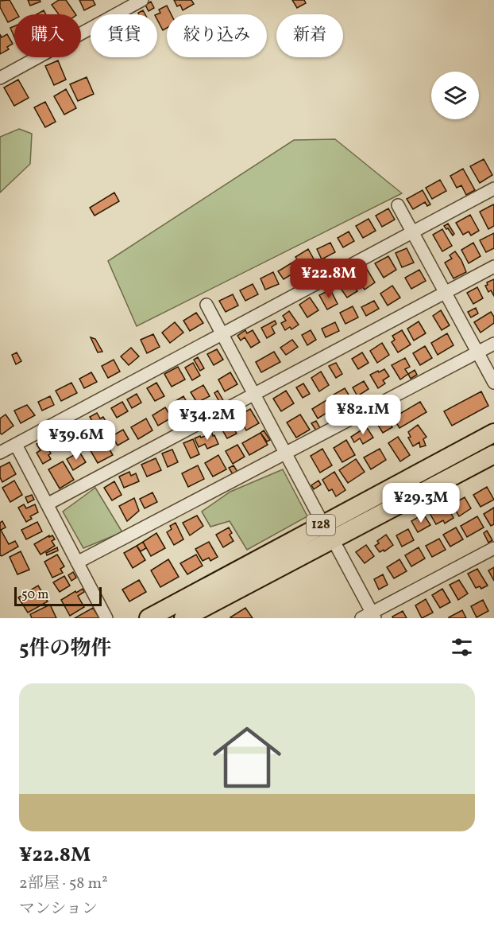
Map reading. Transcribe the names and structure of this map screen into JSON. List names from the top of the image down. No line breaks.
{"streets":{"main road":["128"]},"scale_bar":"50 m","page":{"chip":["購入","賃貸","絞り込み","新着"],"price":["¥22.8M","¥82.1M","¥34.2M","¥39.6M","¥29.3M"],"scale":"50 m","heading":"5件の物件","list":[{"name":"¥22.8M","note":"2部屋 · 58 m² · マンション"}]}}
